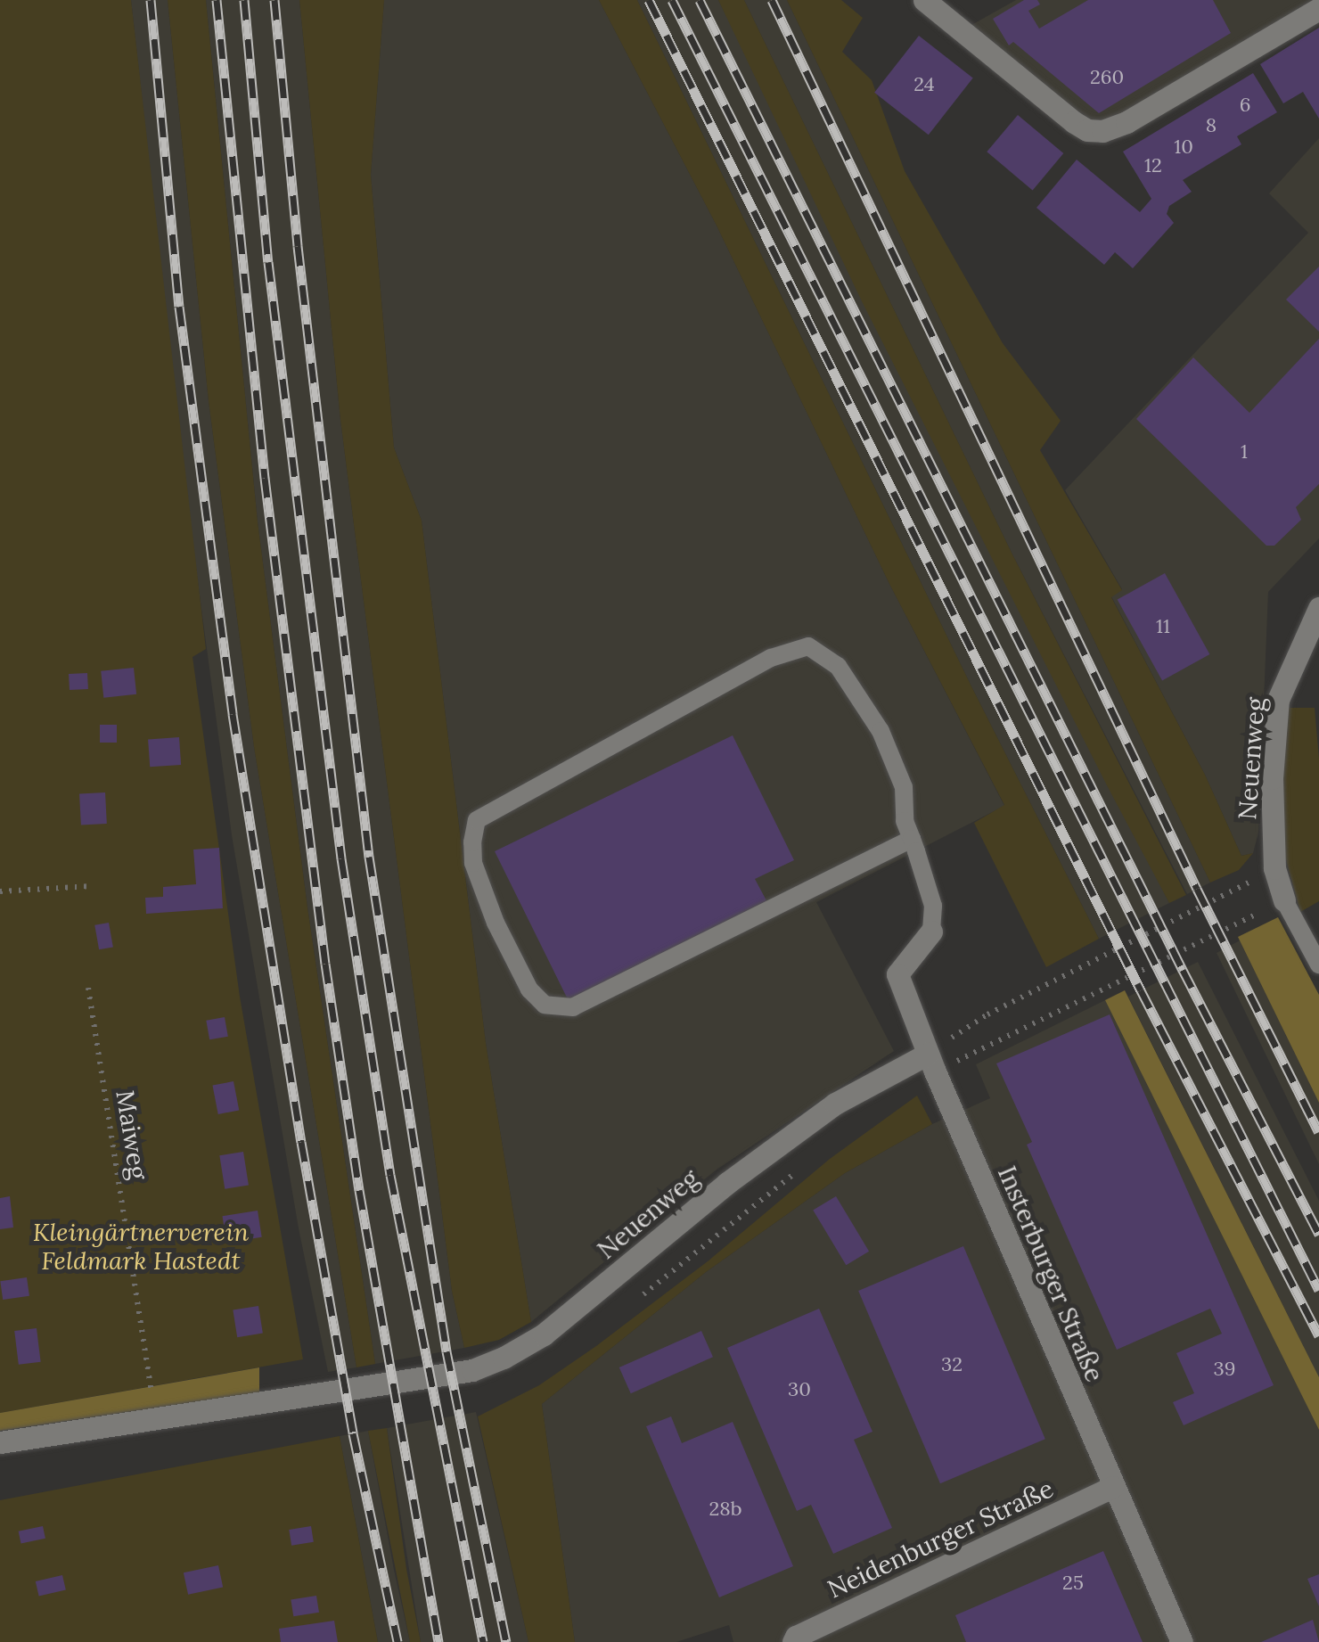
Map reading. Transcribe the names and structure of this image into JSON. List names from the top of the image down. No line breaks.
{"streets":{"street":["Neuenweg","Insterburger Straße","Neidenburger Straße"],"path":["Maiweg"]},"crossings":[["Neuenweg","Maiweg"],["Neuenweg","Insterburger Straße"],["Insterburger Straße","Neidenburger Straße"]],"parks":["Kleingärtnerverein Feldmark Hastedt"],"house_numbers":["260","24","6","8","10","12","1","11","32","39","30","28b","25"]}
